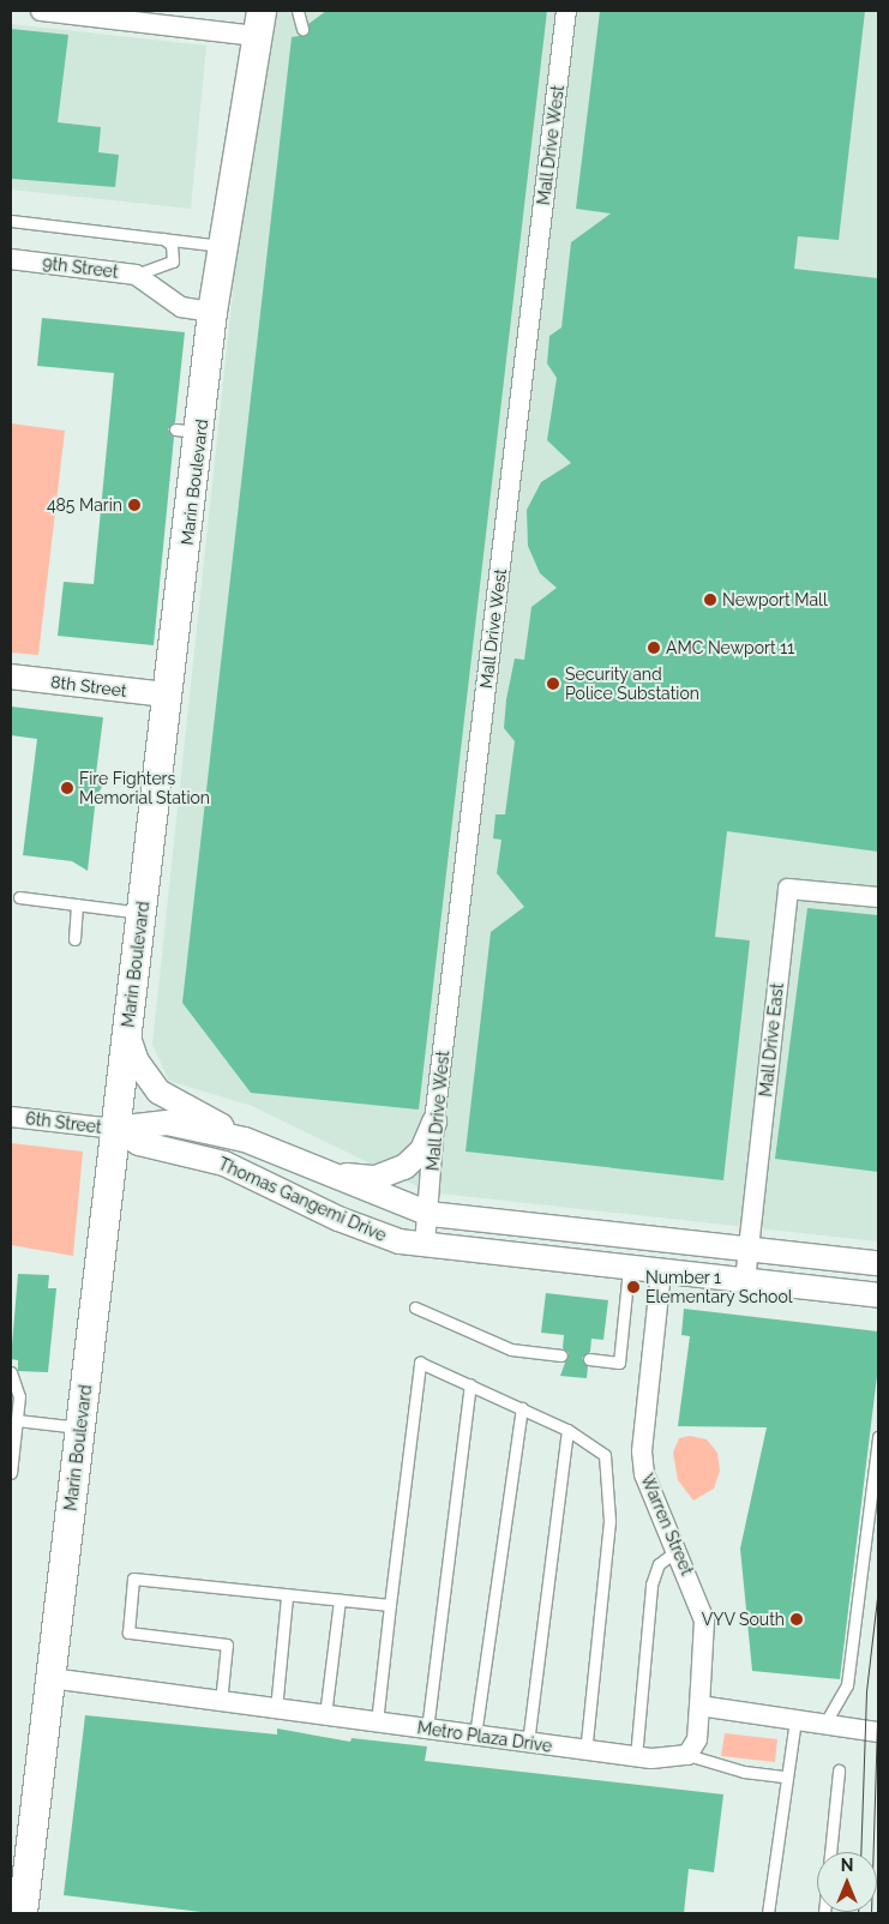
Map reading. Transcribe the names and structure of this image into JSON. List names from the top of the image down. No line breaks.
{"streets":{"main road":["Marin Boulevard"],"street":["Mall Drive West","9th Street","8th Street","Mall Drive East","6th Street","Thomas Gangemi Drive","Warren Street","Metro Plaza Drive"]},"crossings":[["Mall Drive West","Thomas Gangemi Drive"],["9th Street","Marin Boulevard"],["Marin Boulevard","8th Street"],["Marin Boulevard","6th Street"],["Marin Boulevard","Thomas Gangemi Drive"],["Marin Boulevard","Metro Plaza Drive"],["Mall Drive East","Thomas Gangemi Drive"],["6th Street","Thomas Gangemi Drive"],["Thomas Gangemi Drive","Warren Street"]],"places":["485 Marin","Newport Mall","AMC Newport 11","Security and Police Substation","Fire Fighters Memorial Station","Number 1 Elementary School","VYV South"],"north":"top"}
